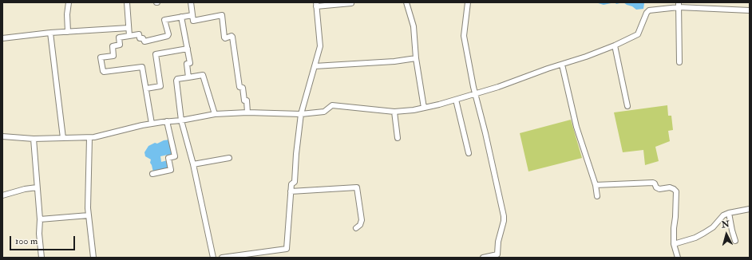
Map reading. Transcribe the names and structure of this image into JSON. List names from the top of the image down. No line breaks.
{"scale_bar":"100 m","north":"top"}
